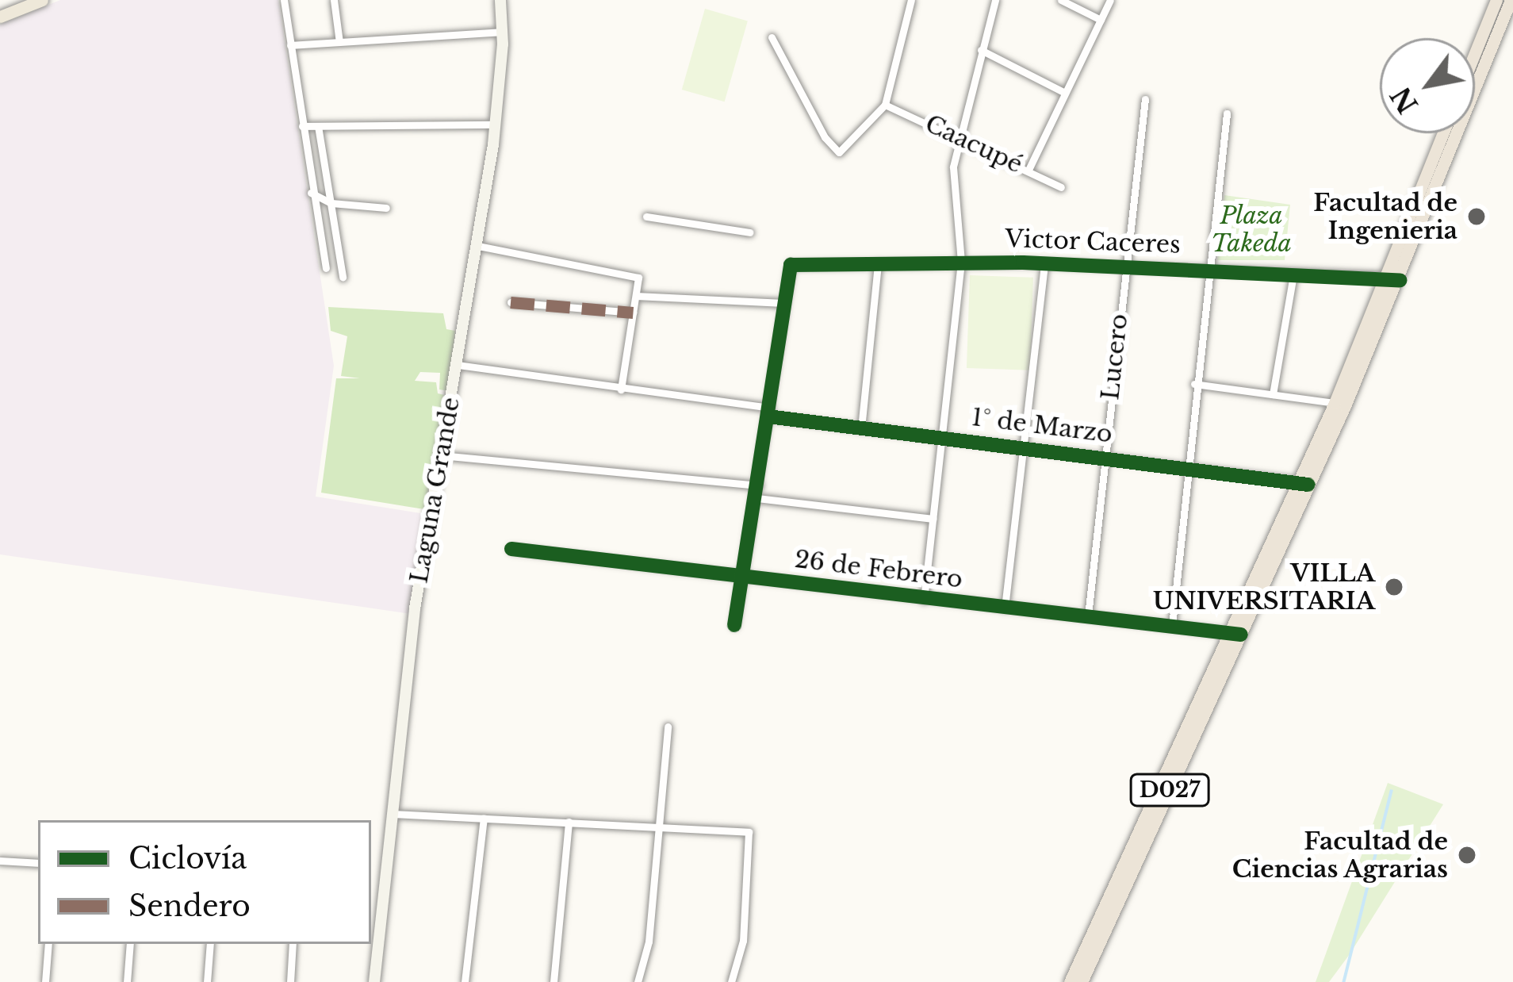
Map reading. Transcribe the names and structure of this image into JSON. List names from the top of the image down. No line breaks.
{"streets":{"highway":["D027"],"main road":["Laguna Grande"],"street":["Caacupé","Victor Caceres","Lucero","1° de Marzo","26 de Febrero"]},"crossings":[["Victor Caceres","Lucero"],["Victor Caceres","D027"],["Lucero","1° de Marzo"],["Lucero","26 de Febrero"],["1° de Marzo","Laguna Grande"],["1° de Marzo","D027"],["26 de Febrero","D027"]],"parks":["Plaza Takeda"],"places":["Facultad de Ingenieria","VILLA UNIVERSITARIA","Facultad de Ciencias Agrarias"],"legend":["Ciclovía","Sendero"],"north":"bottom left"}
